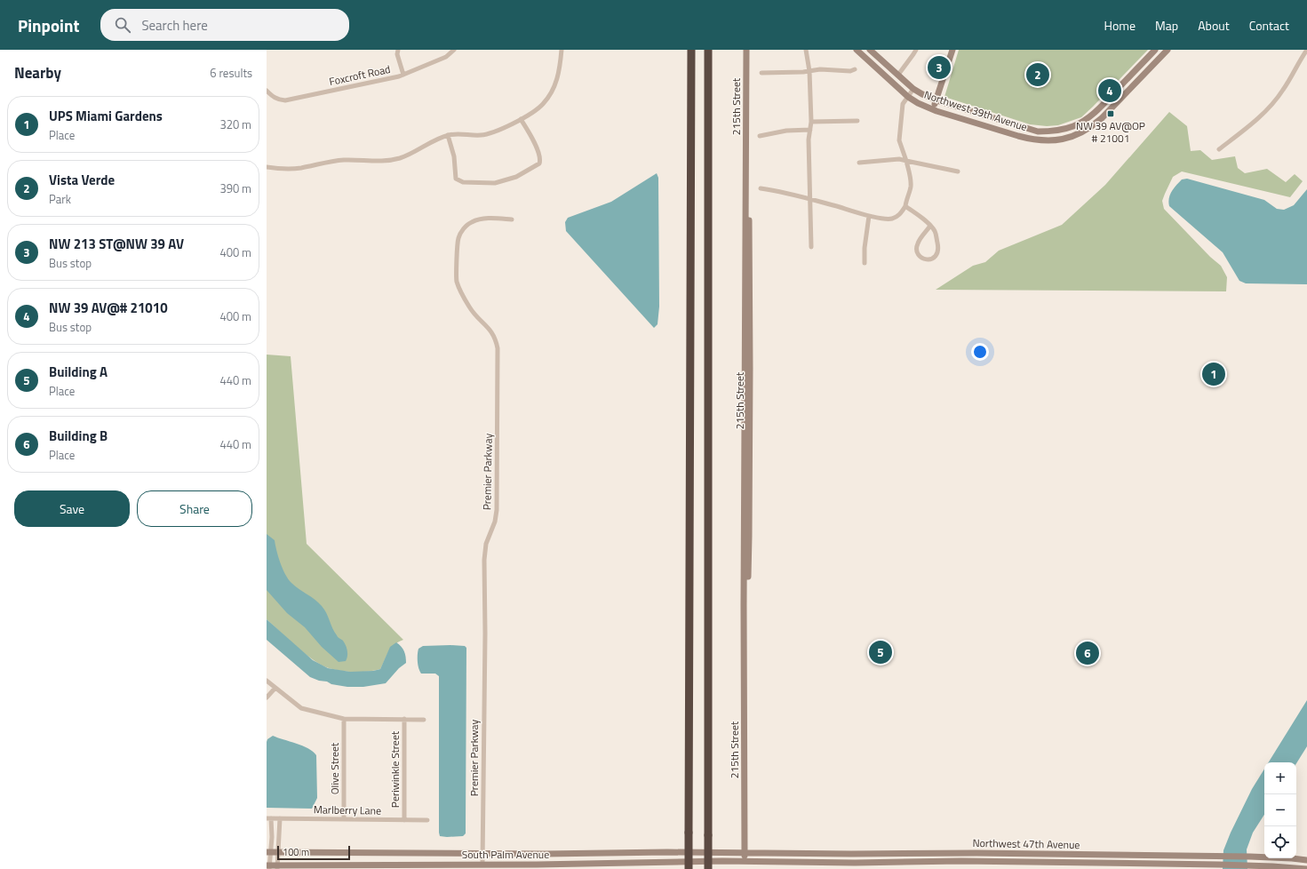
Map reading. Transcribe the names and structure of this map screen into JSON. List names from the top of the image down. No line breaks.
{"streets":{"main road":["215th Street","Northwest 39th Avenue","Northwest 47th Avenue","South Palm Avenue"],"street":["Foxcroft Road","Premier Parkway","Olive Street","Periwinkle Street","Marlberry Lane"]},"crossings":[["215th Street","Northwest 47th Avenue"],["215th Street","South Palm Avenue"],["Premier Parkway","South Palm Avenue"],["Olive Street","Marlberry Lane"],["Periwinkle Street","Marlberry Lane"],["Northwest 47th Avenue","South Palm Avenue"]],"places":{"transit":["NW 39 AV@OP # 21001"]},"scale_bar":"100 m","page":{"header":"Pinpoint","search":"Search here","nav":["Home","Map","About","Contact"],"heading":["Nearby","6 results"],"pins":["3","2","4","1","5","6"],"list":[{"mark":"1","name":"UPS Miami Gardens","note":"Place","value":"320 m"},{"mark":"2","name":"Vista Verde","note":"Park","value":"390 m"},{"mark":"3","name":"NW 213 ST@NW 39 AV","note":"Bus stop","value":"400 m"},{"mark":"4","name":"NW 39 AV@# 21010","note":"Bus stop","value":"400 m"},{"mark":"5","name":"Building A","note":"Place","value":"440 m"},{"mark":"6","name":"Building B","note":"Place","value":"440 m"}],"buttons":["Save","Share"],"map_buttons":["+","−"],"scale":"100 m"}}
